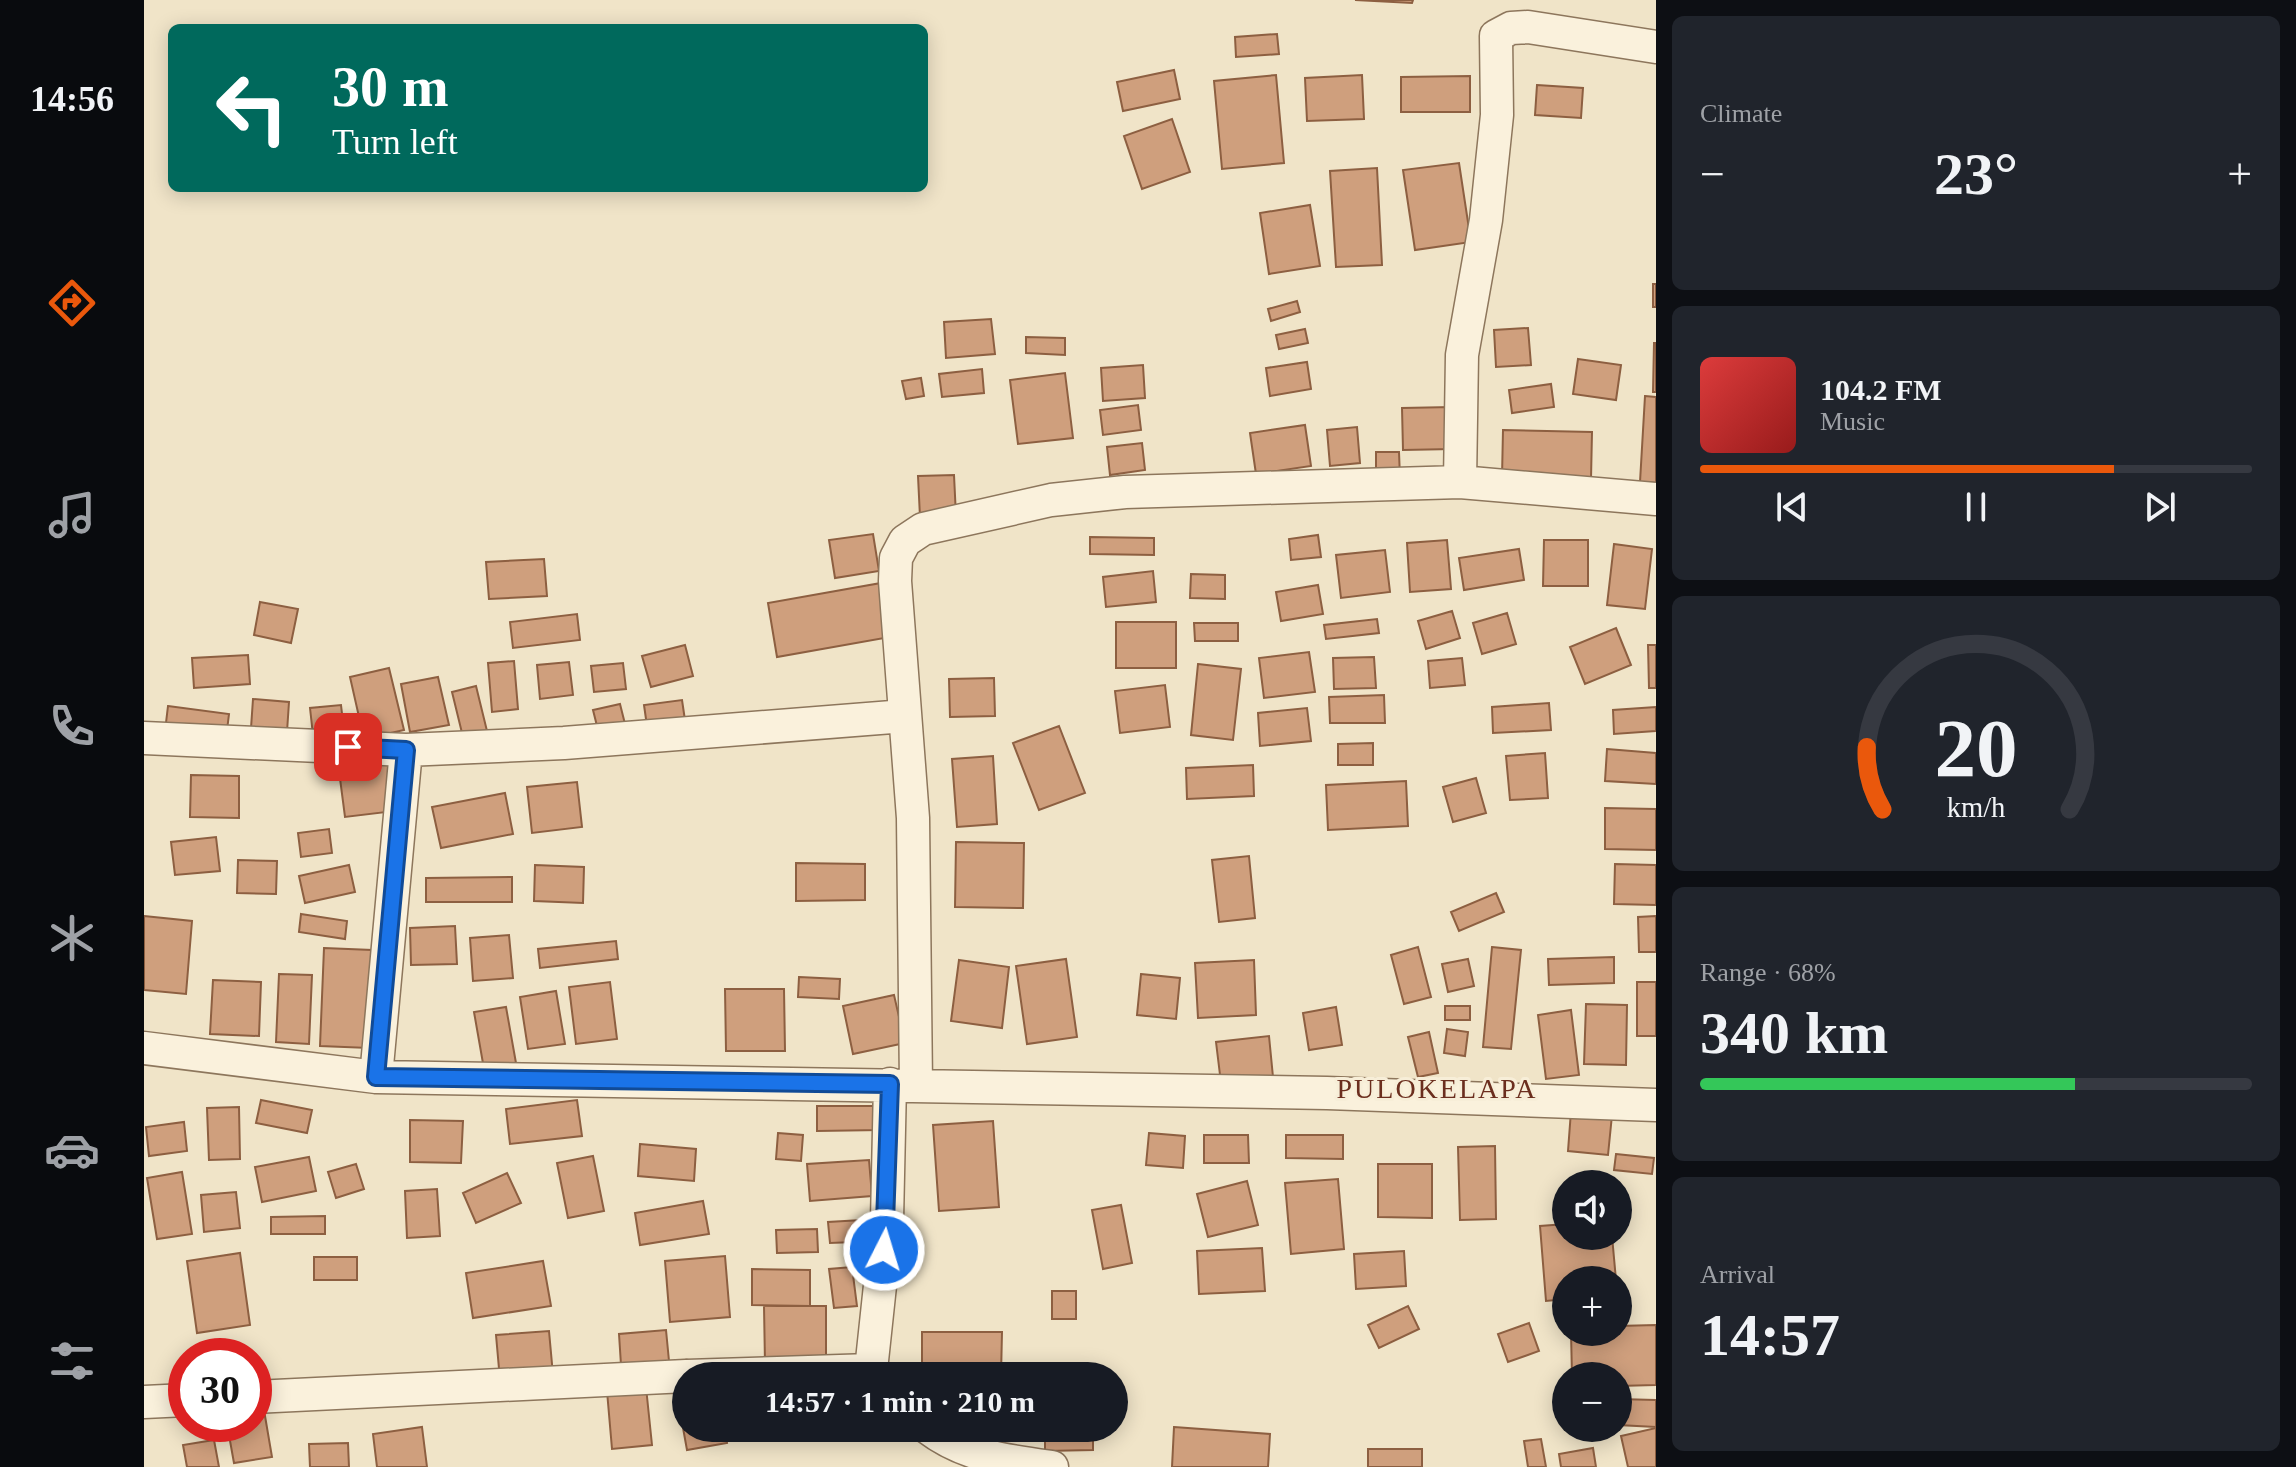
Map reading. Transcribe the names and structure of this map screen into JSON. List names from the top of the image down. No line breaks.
{"districts":["PULOKELAPA"],"page":{"tabs":"14:56","tile":["Climate",["Range · 68%","340 km"],["Arrival","14:57"]],"turn":["30 m","Turn left"],"heat":["−","23°","+"],"song":["104.2 FM","Music"],"map_buttons":["+","−"],"limit":"30","trip":"14:57 · 1 min · 210 m","gauge":["20","km/h"]}}
